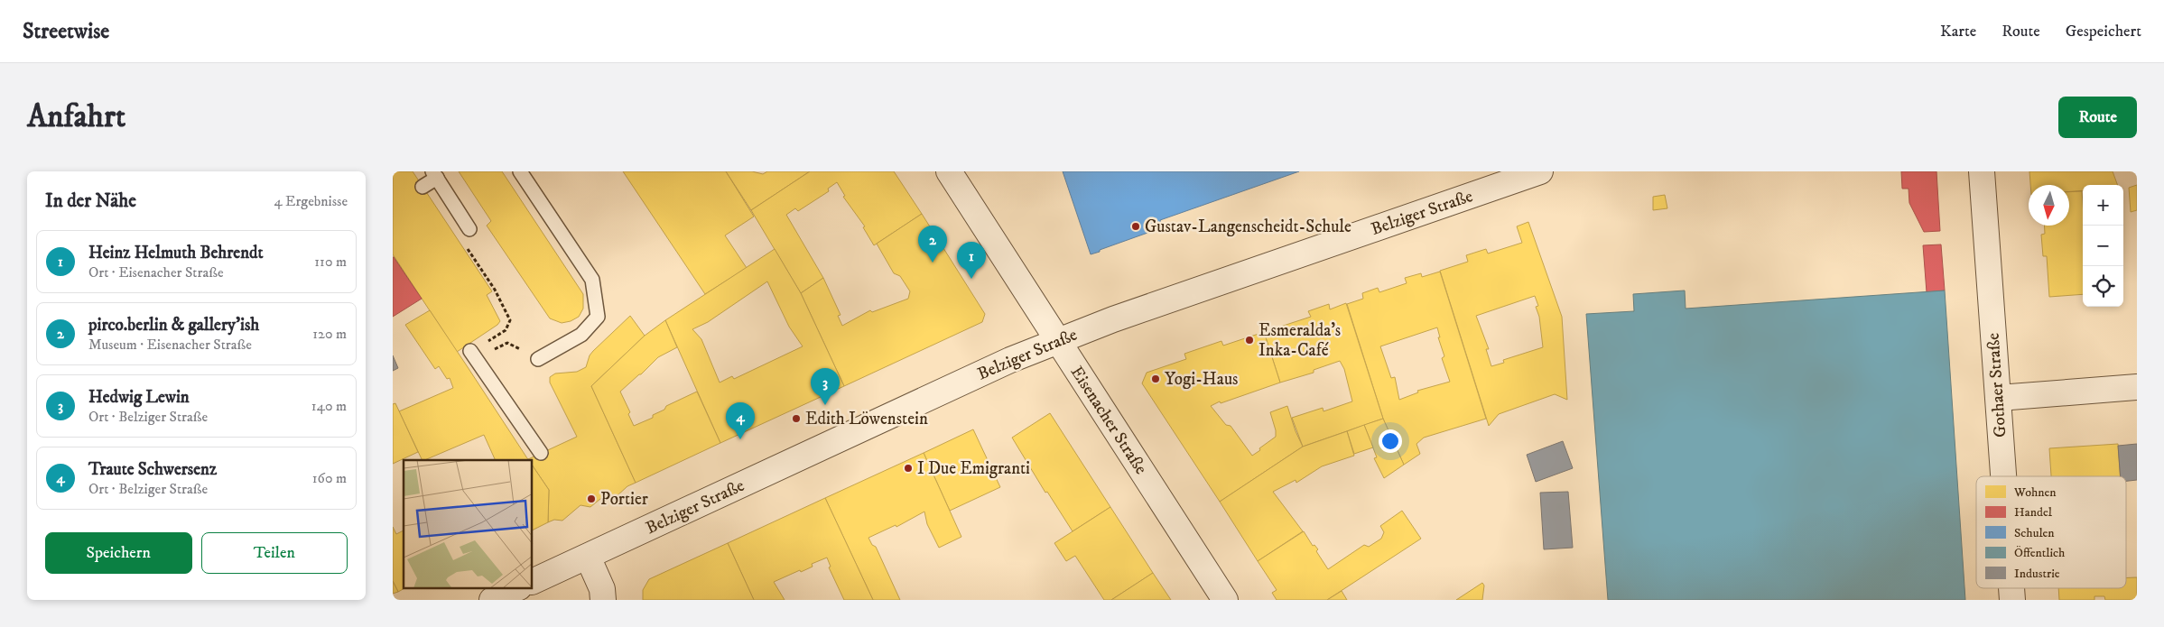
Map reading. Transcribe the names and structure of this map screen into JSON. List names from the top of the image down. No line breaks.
{"streets":{"street":["Belziger Straße","Gothaer Straße","Eisenacher Straße"]},"crossings":[["Belziger Straße","Eisenacher Straße"]],"places":["Gustav-Langenscheidt-Schule","Esmeralda's Inka-Café","Yogi-Haus","Edith Löwenstein","I Due Emigranti","Portier"],"legend":["Wohnen","Handel","Schulen","Öffentlich","Industrie"],"north":"bottom","page":{"header":"Streetwise","nav":["Karte","Route","Gespeichert"],"buttons":["Route",["Speichern","Teilen"]],"title":"Anfahrt","heading":["In der Nähe","4 Ergebnisse"],"map_buttons":["+","−"],"pins":["2","1","3","4"],"list":[{"mark":"1","name":"Heinz Helmuth Behrendt","note":"Ort · Eisenacher Straße","value":"110 m"},{"mark":"2","name":"pirco.berlin & gallery'ish","note":"Museum · Eisenacher Straße","value":"120 m"},{"mark":"3","name":"Hedwig Lewin","note":"Ort · Belziger Straße","value":"140 m"},{"mark":"4","name":"Traute Schwersenz","note":"Ort · Belziger Straße","value":"160 m"}]}}
